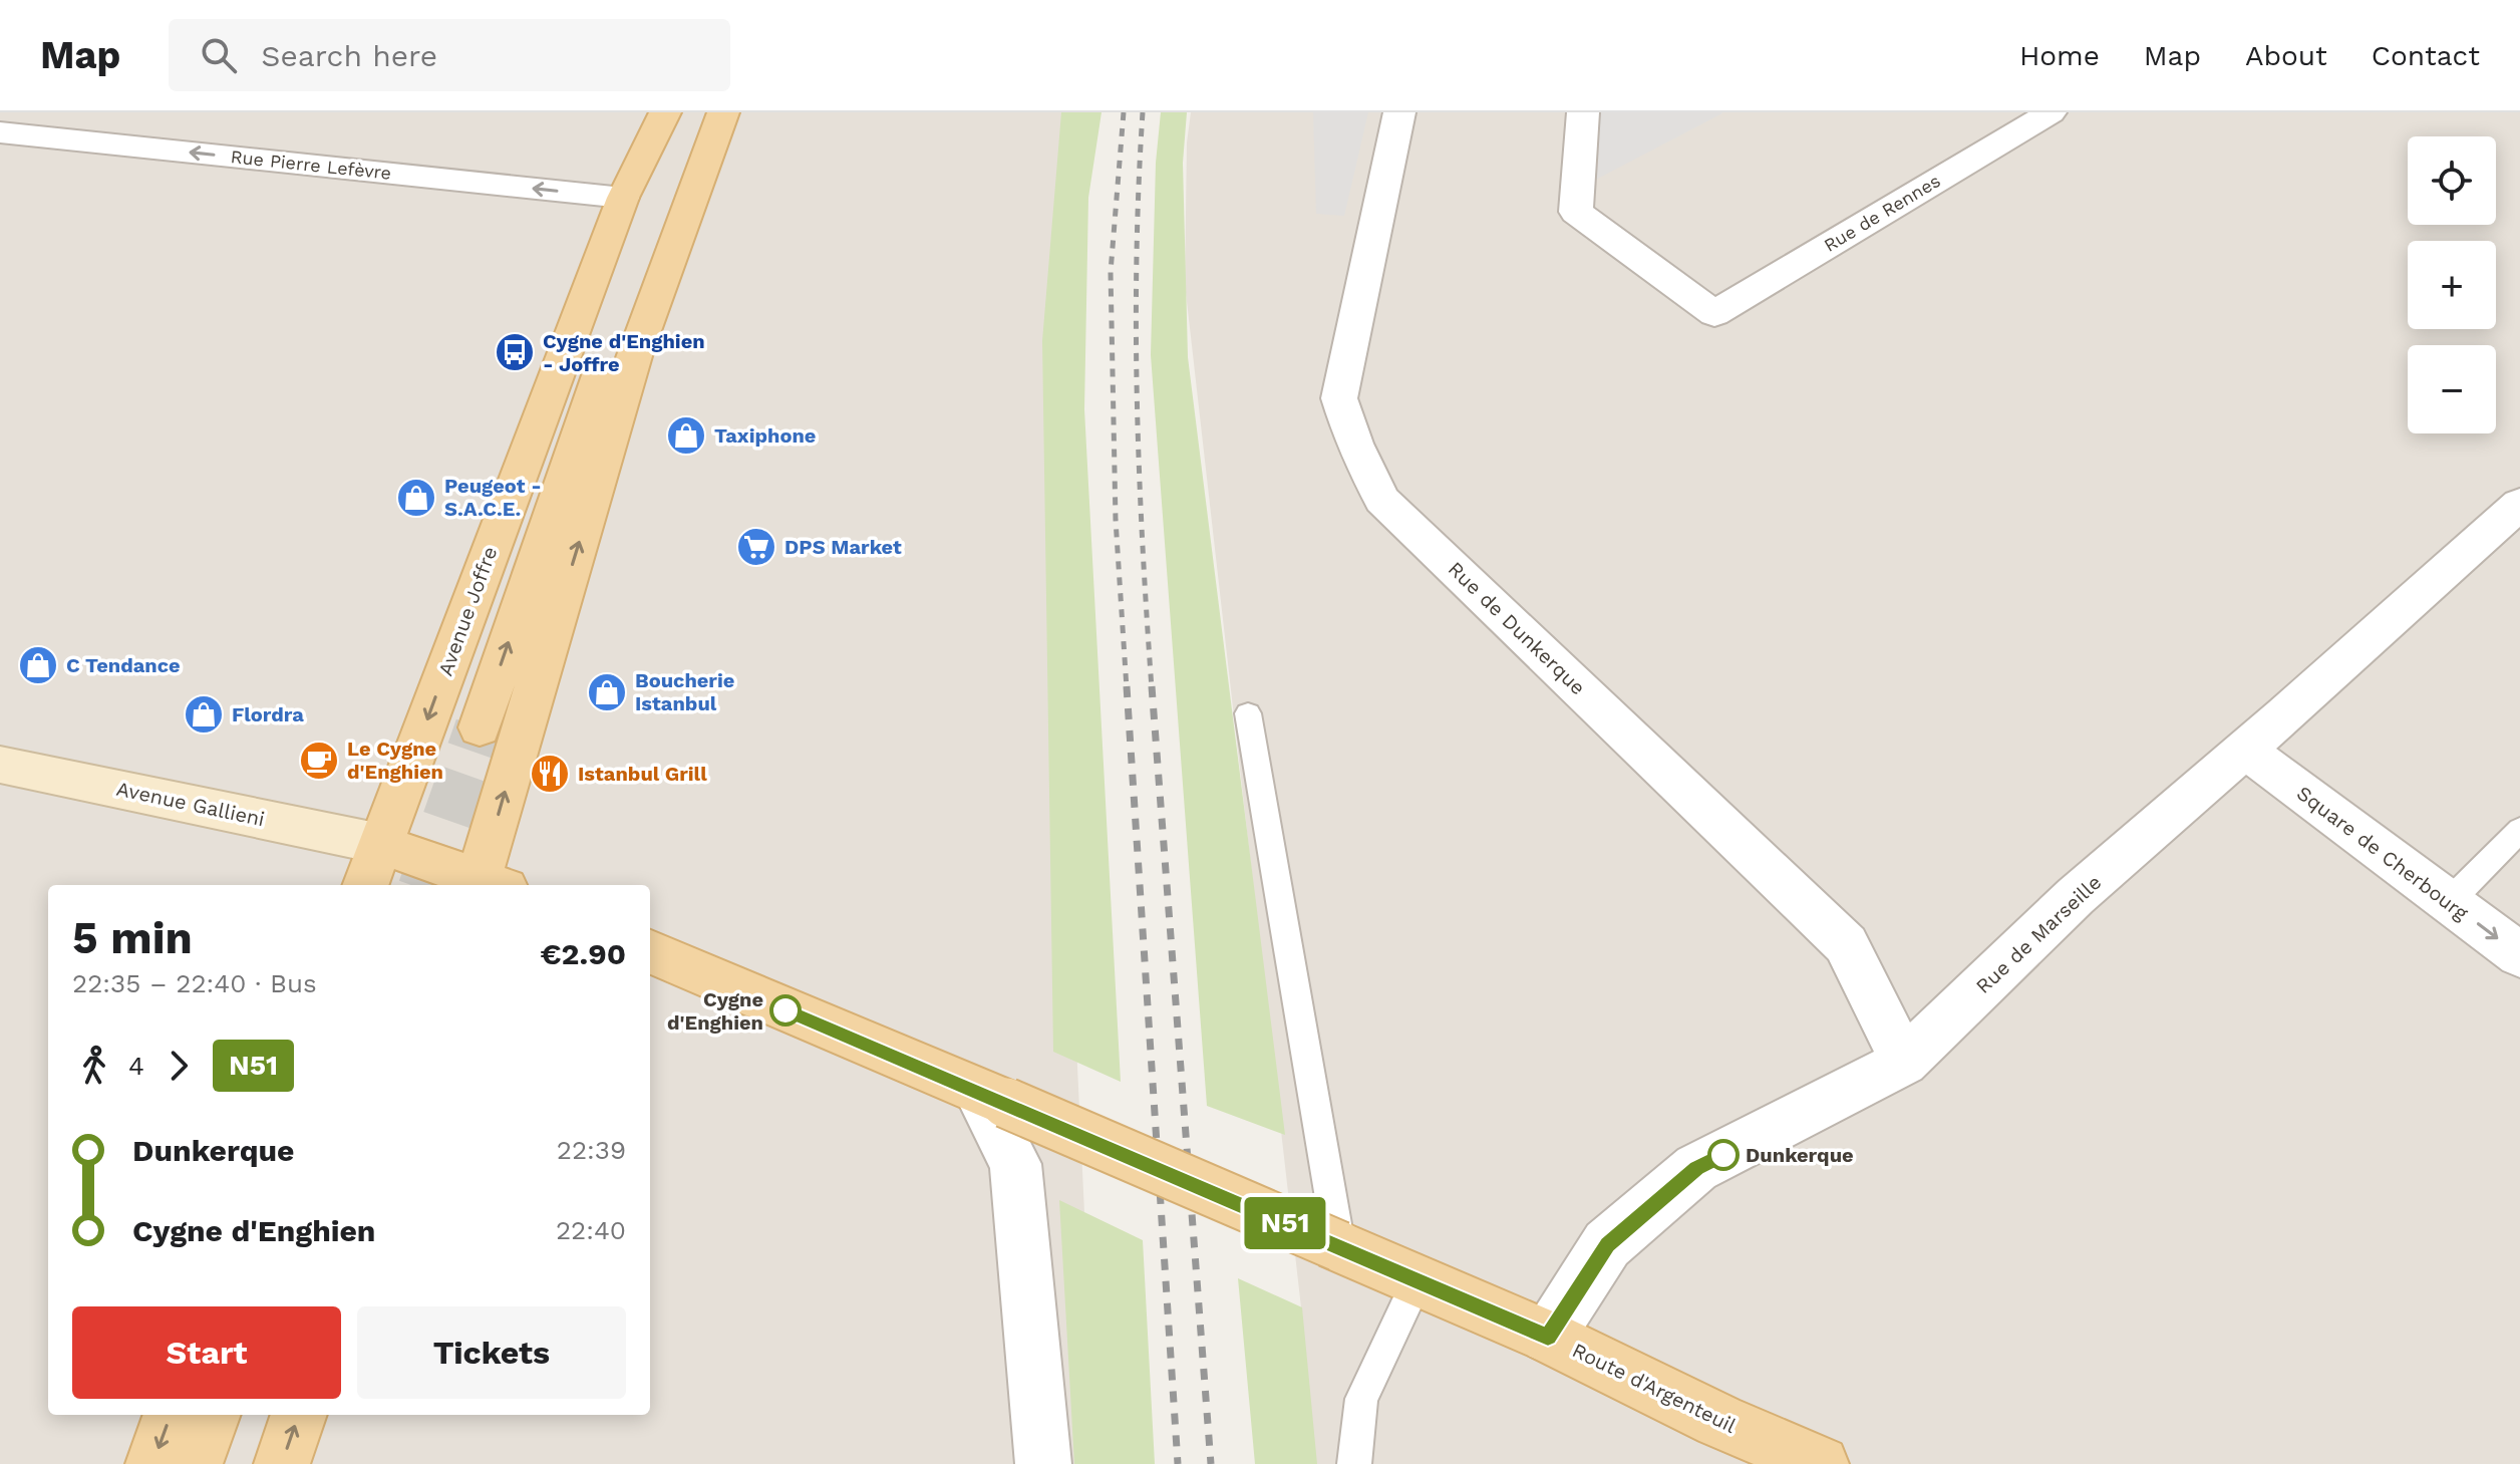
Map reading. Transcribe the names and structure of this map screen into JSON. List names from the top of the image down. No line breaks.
{"streets":{"main road":["Avenue Joffre","Avenue Gallieni","Route d'Argenteuil"],"street":["Rue Pierre Lefèvre","Rue de Rennes","Rue de Dunkerque","Square de Cherbourg","Rue de Marseille"]},"crossings":[["Rue Pierre Lefèvre","Avenue Joffre"],["Avenue Joffre","Avenue Gallieni"],["Rue de Dunkerque","Rue de Marseille"],["Square de Cherbourg","Rue de Marseille"],["Rue de Marseille","Route d'Argenteuil"]],"one_way":["Rue Pierre Lefèvre"],"places":{"bus stop":["Cygne d'Enghien - Joffre"],"shop":["Taxiphone","Peugeot - S.A.C.E.","C Tendance","Boucherie Istanbul","Flordra"],"supermarket":["DPS Market"],"cafe":["Le Cygne d'Enghien"],"restaurant":["Istanbul Grill"],"other":["Cygne d'Enghien","Dunkerque"]},"lines":["bus line N51"],"page":{"header":"Map","search":"Search here","nav":["Home","Map","About","Contact"],"on_map":"N51","map_buttons":["+","−"],"heading":["5 min","22:35 – 22:40 · Bus","€2.90"],"legs":["4","N51"],"list":[{"name":"Dunkerque","value":"22:39"},{"name":"Cygne d'Enghien","value":"22:40"}],"buttons":["Start","Tickets"]}}
